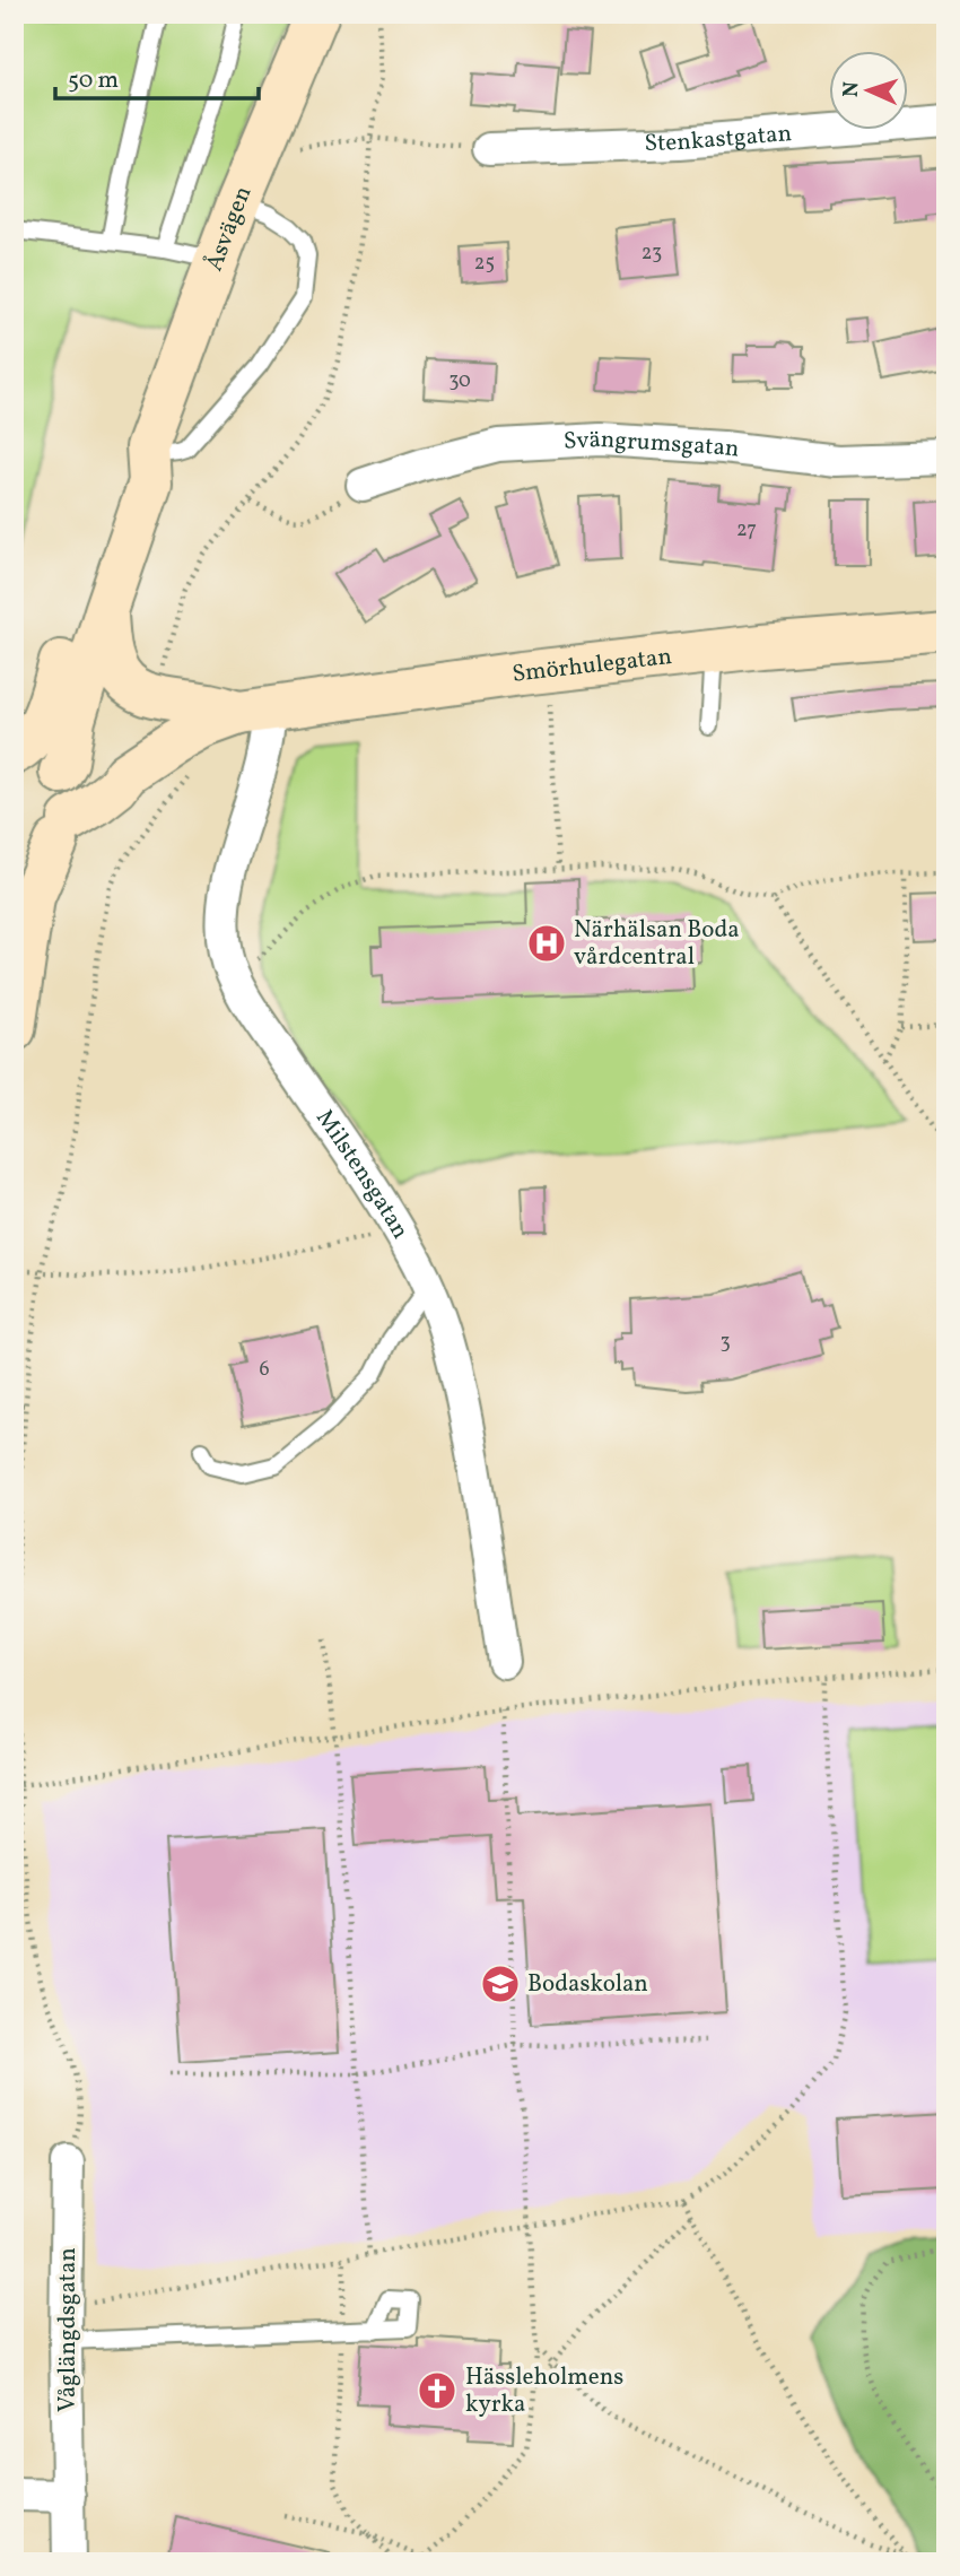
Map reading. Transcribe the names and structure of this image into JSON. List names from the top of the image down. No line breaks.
{"streets":{"street":["Stenkastgatan","Åsvägen","Svängrumsgatan","Smörhulegatan","Milstensgatan","Våglängdsgatan"]},"crossings":[["Åsvägen","Smörhulegatan"],["Smörhulegatan","Milstensgatan"]],"places":{"hospital":["Närhälsan Boda vårdcentral"],"school or university":["Bodaskolan"],"church":["Hässleholmens kyrka"]},"house_numbers":["23","25","30","27","3","6"],"scale_bar":"50 m","north":"left"}
